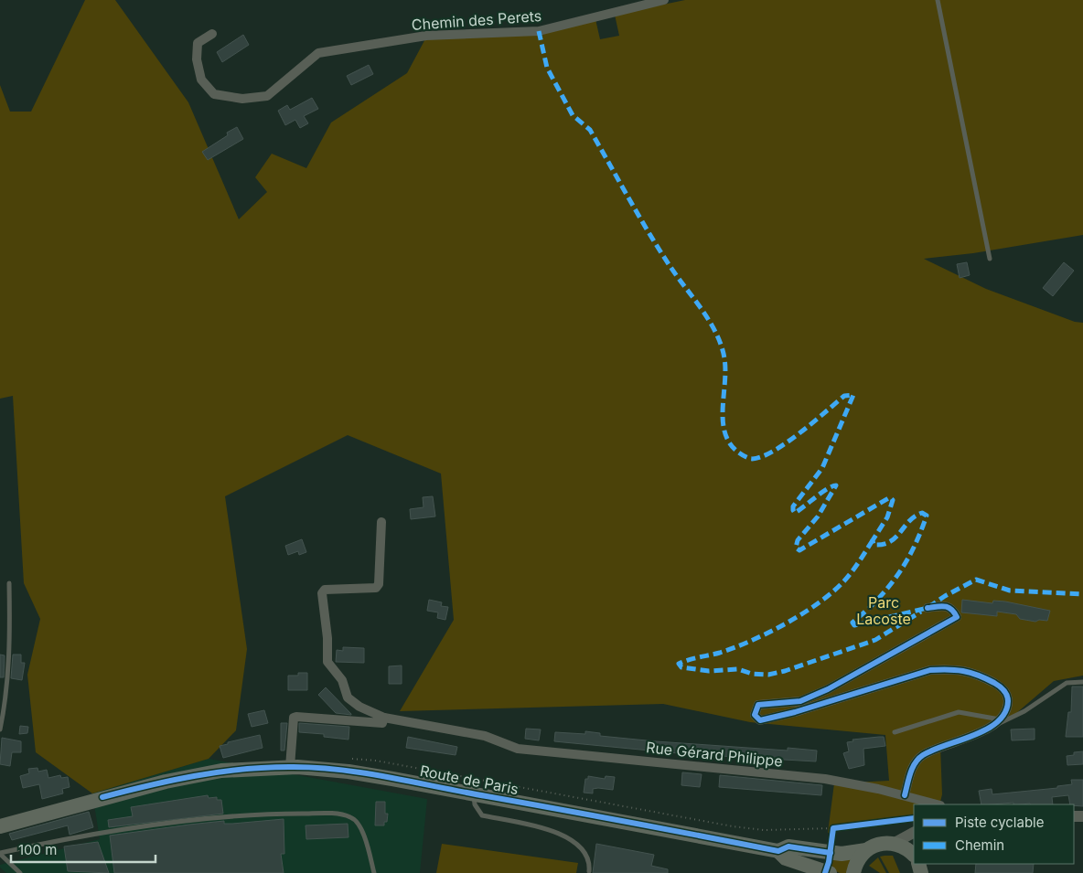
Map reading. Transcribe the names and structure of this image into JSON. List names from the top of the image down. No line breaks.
{"streets":{"main road":["Route de Paris"],"street":["Chemin des Perets","Rue Gérard Philippe"]},"parks":["Parc Lacoste"],"legend":["Piste cyclable","Chemin"],"scale_bar":"100 m"}
